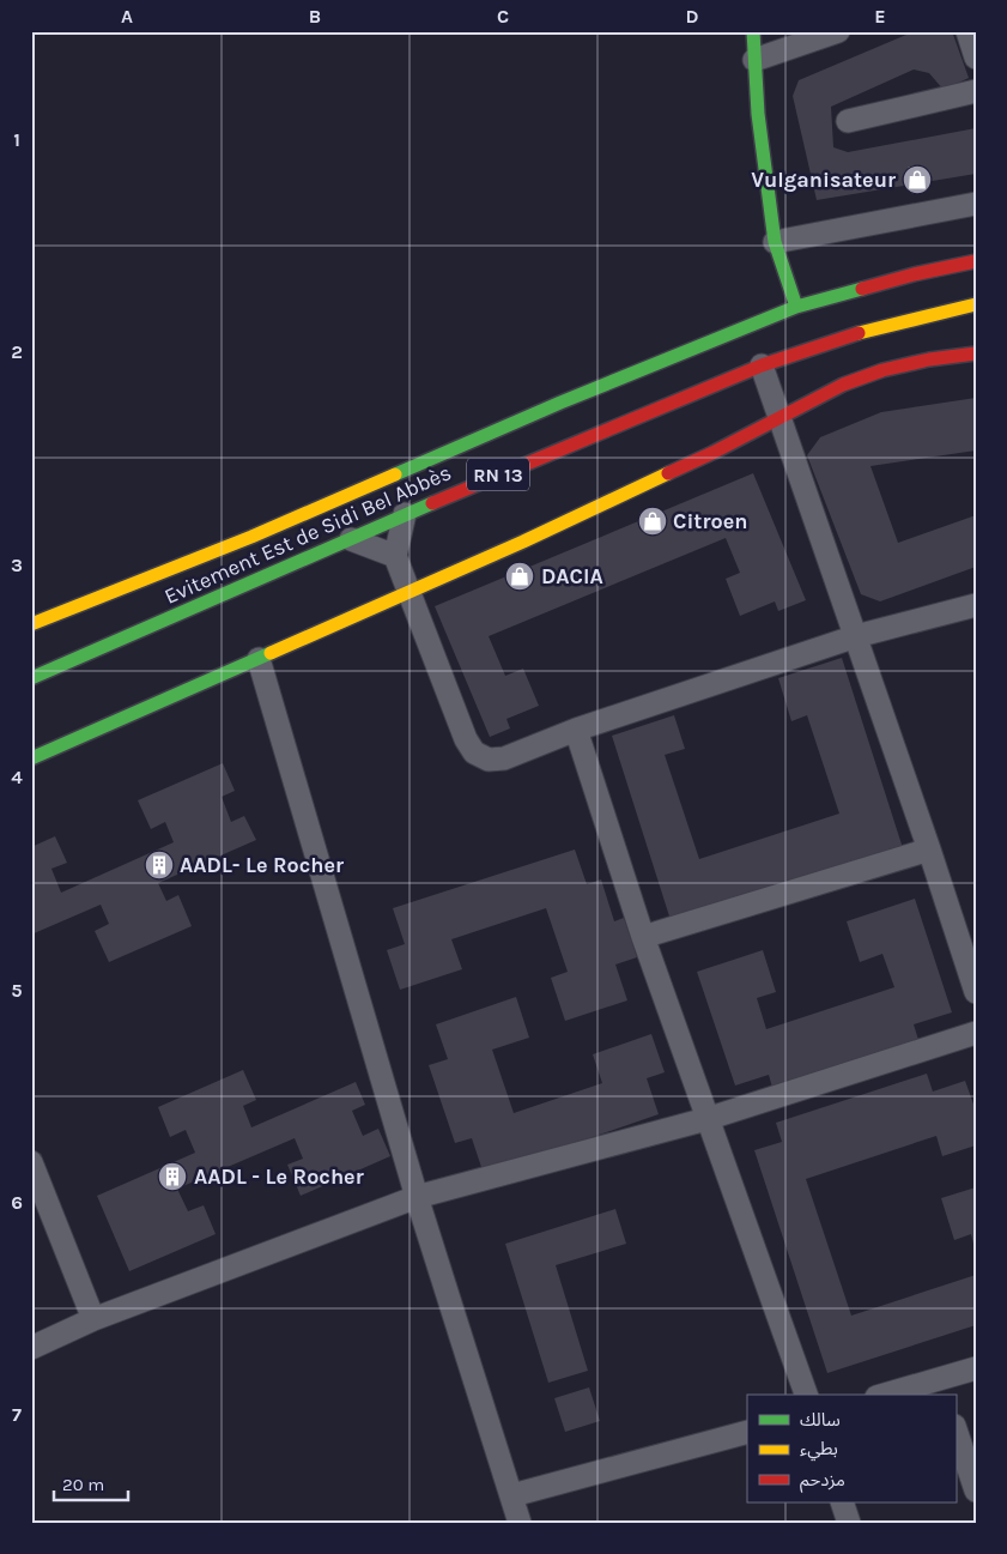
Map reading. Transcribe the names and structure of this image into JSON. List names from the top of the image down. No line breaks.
{"streets":{"main road":["RN 13","Evitement Est de Sidi Bel Abbès"]},"places":{"shop":["Vulganisateur","Citroen","DACIA"],"building":["AADL- Le Rocher","AADL - Le Rocher"]},"legend":["سالك","بطيء","مزدحم"],"scale_bar":"20 m","grid":{"columns":["A","B","C","D","E"],"rows":["1","2","3","4","5","6","7"]}}
